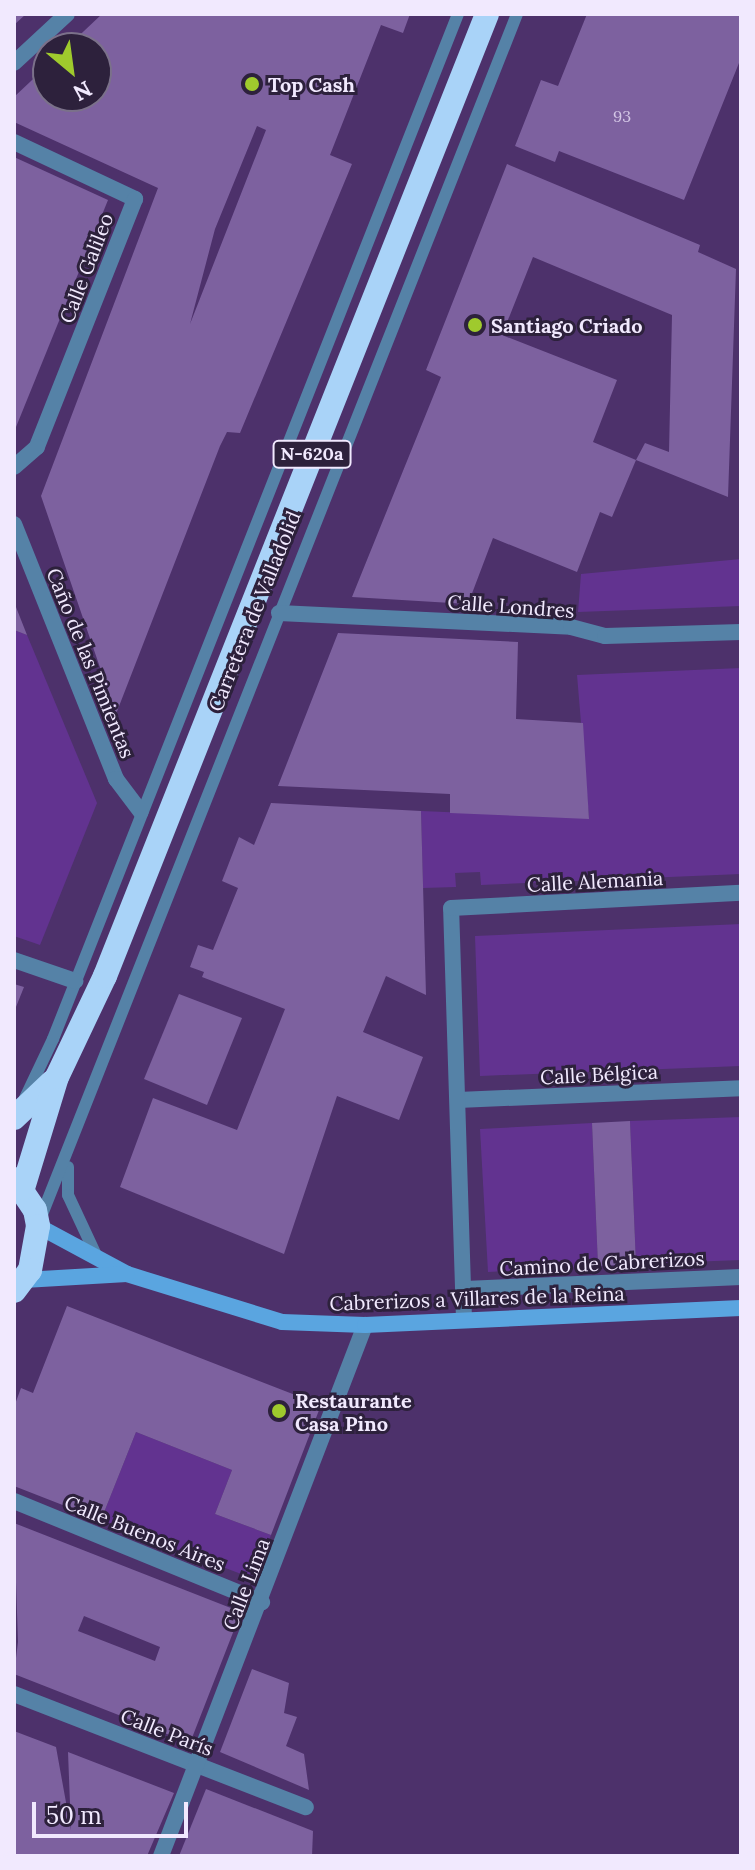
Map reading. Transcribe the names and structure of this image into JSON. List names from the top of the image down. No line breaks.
{"streets":{"highway":["N-620a","Carretera de Valladolid"],"street":["Calle Galileo","Calle Londres","Caño de las Pimientas","Calle Alemania","Calle Bélgica","Camino de Cabrerizos","Cabrerizos a Villares de la Reina","Calle Buenos Aires","Calle Lima","Calle París"]},"crossings":[["Calle Londres","Carretera de Valladolid"],["Carretera de Valladolid","Caño de las Pimientas"],["Carretera de Valladolid","Cabrerizos a Villares de la Reina"],["Calle Alemania","Calle Bélgica"],["Cabrerizos a Villares de la Reina","Calle Lima"],["Calle Buenos Aires","Calle Lima"],["Calle Lima","Calle París"]],"places":["Top Cash","Santiago Criado","Restaurante Casa Pino"],"house_numbers":["93"],"scale_bar":"50 m","north":"bottom right"}
